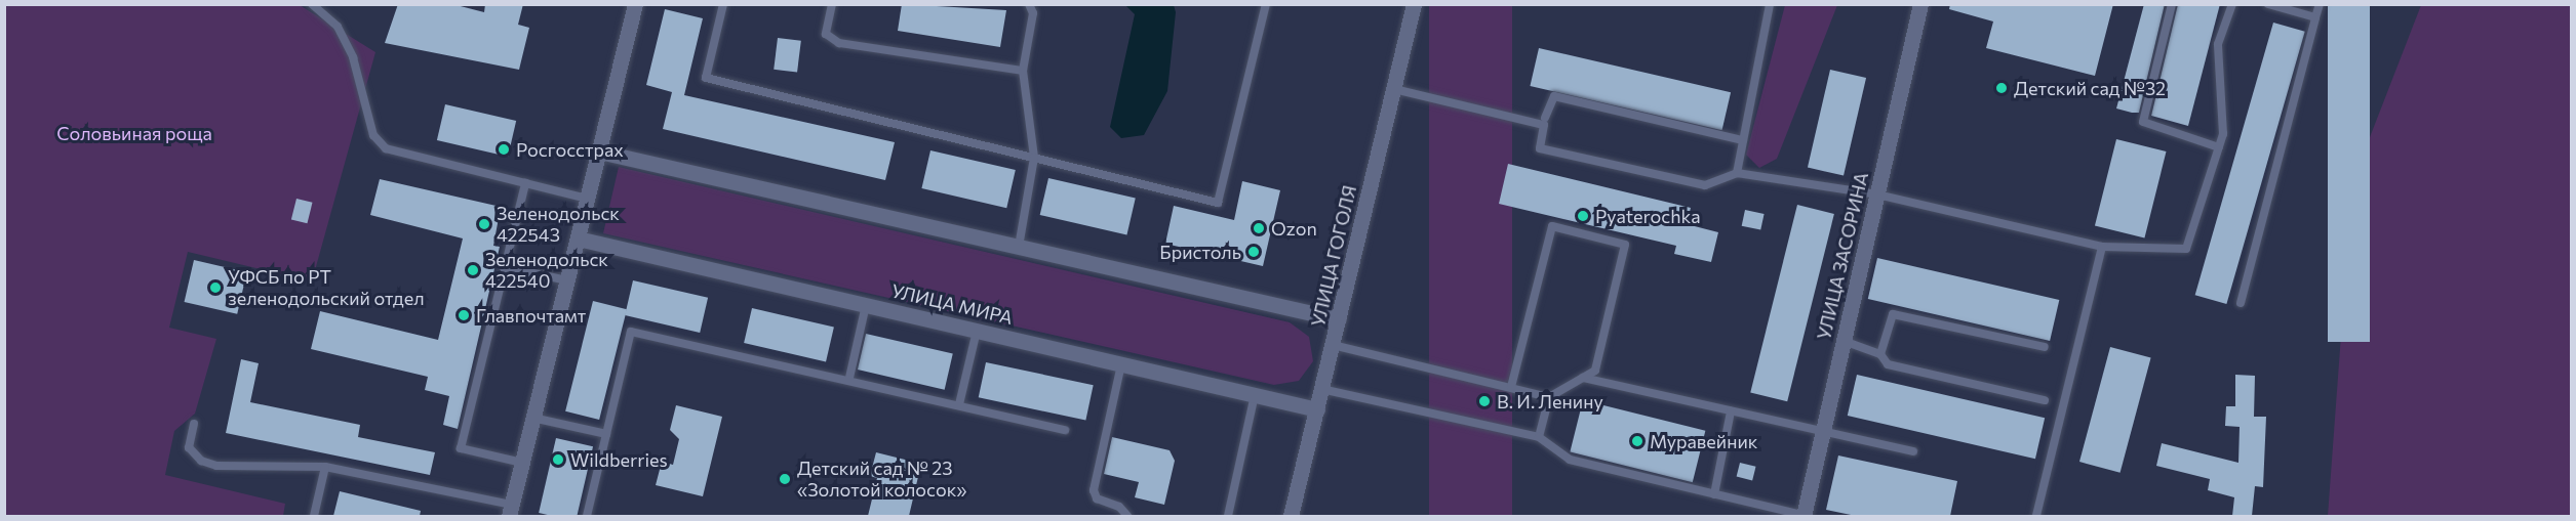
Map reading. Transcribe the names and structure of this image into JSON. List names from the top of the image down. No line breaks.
{"streets":{"street":["УЛИЦА ГОГОЛЯ","УЛИЦА ЗАСОРИНА","УЛИЦА МИРА"]},"crossings":[["УЛИЦА ГОГОЛЯ","УЛИЦА МИРА"]],"parks":["Соловьиная роща"],"places":["Детский сад №32","Росгосстрах","Pyaterochka","Зеленодольск 422543","Ozon","Бристоль","Зеленодольск 422540","УФСБ по РТ зеленодольский отдел","Главпочтамт","В. И. Ленину","Муравейник","Wildberries","Детский сад № 23 «Золотой колосок»"]}
